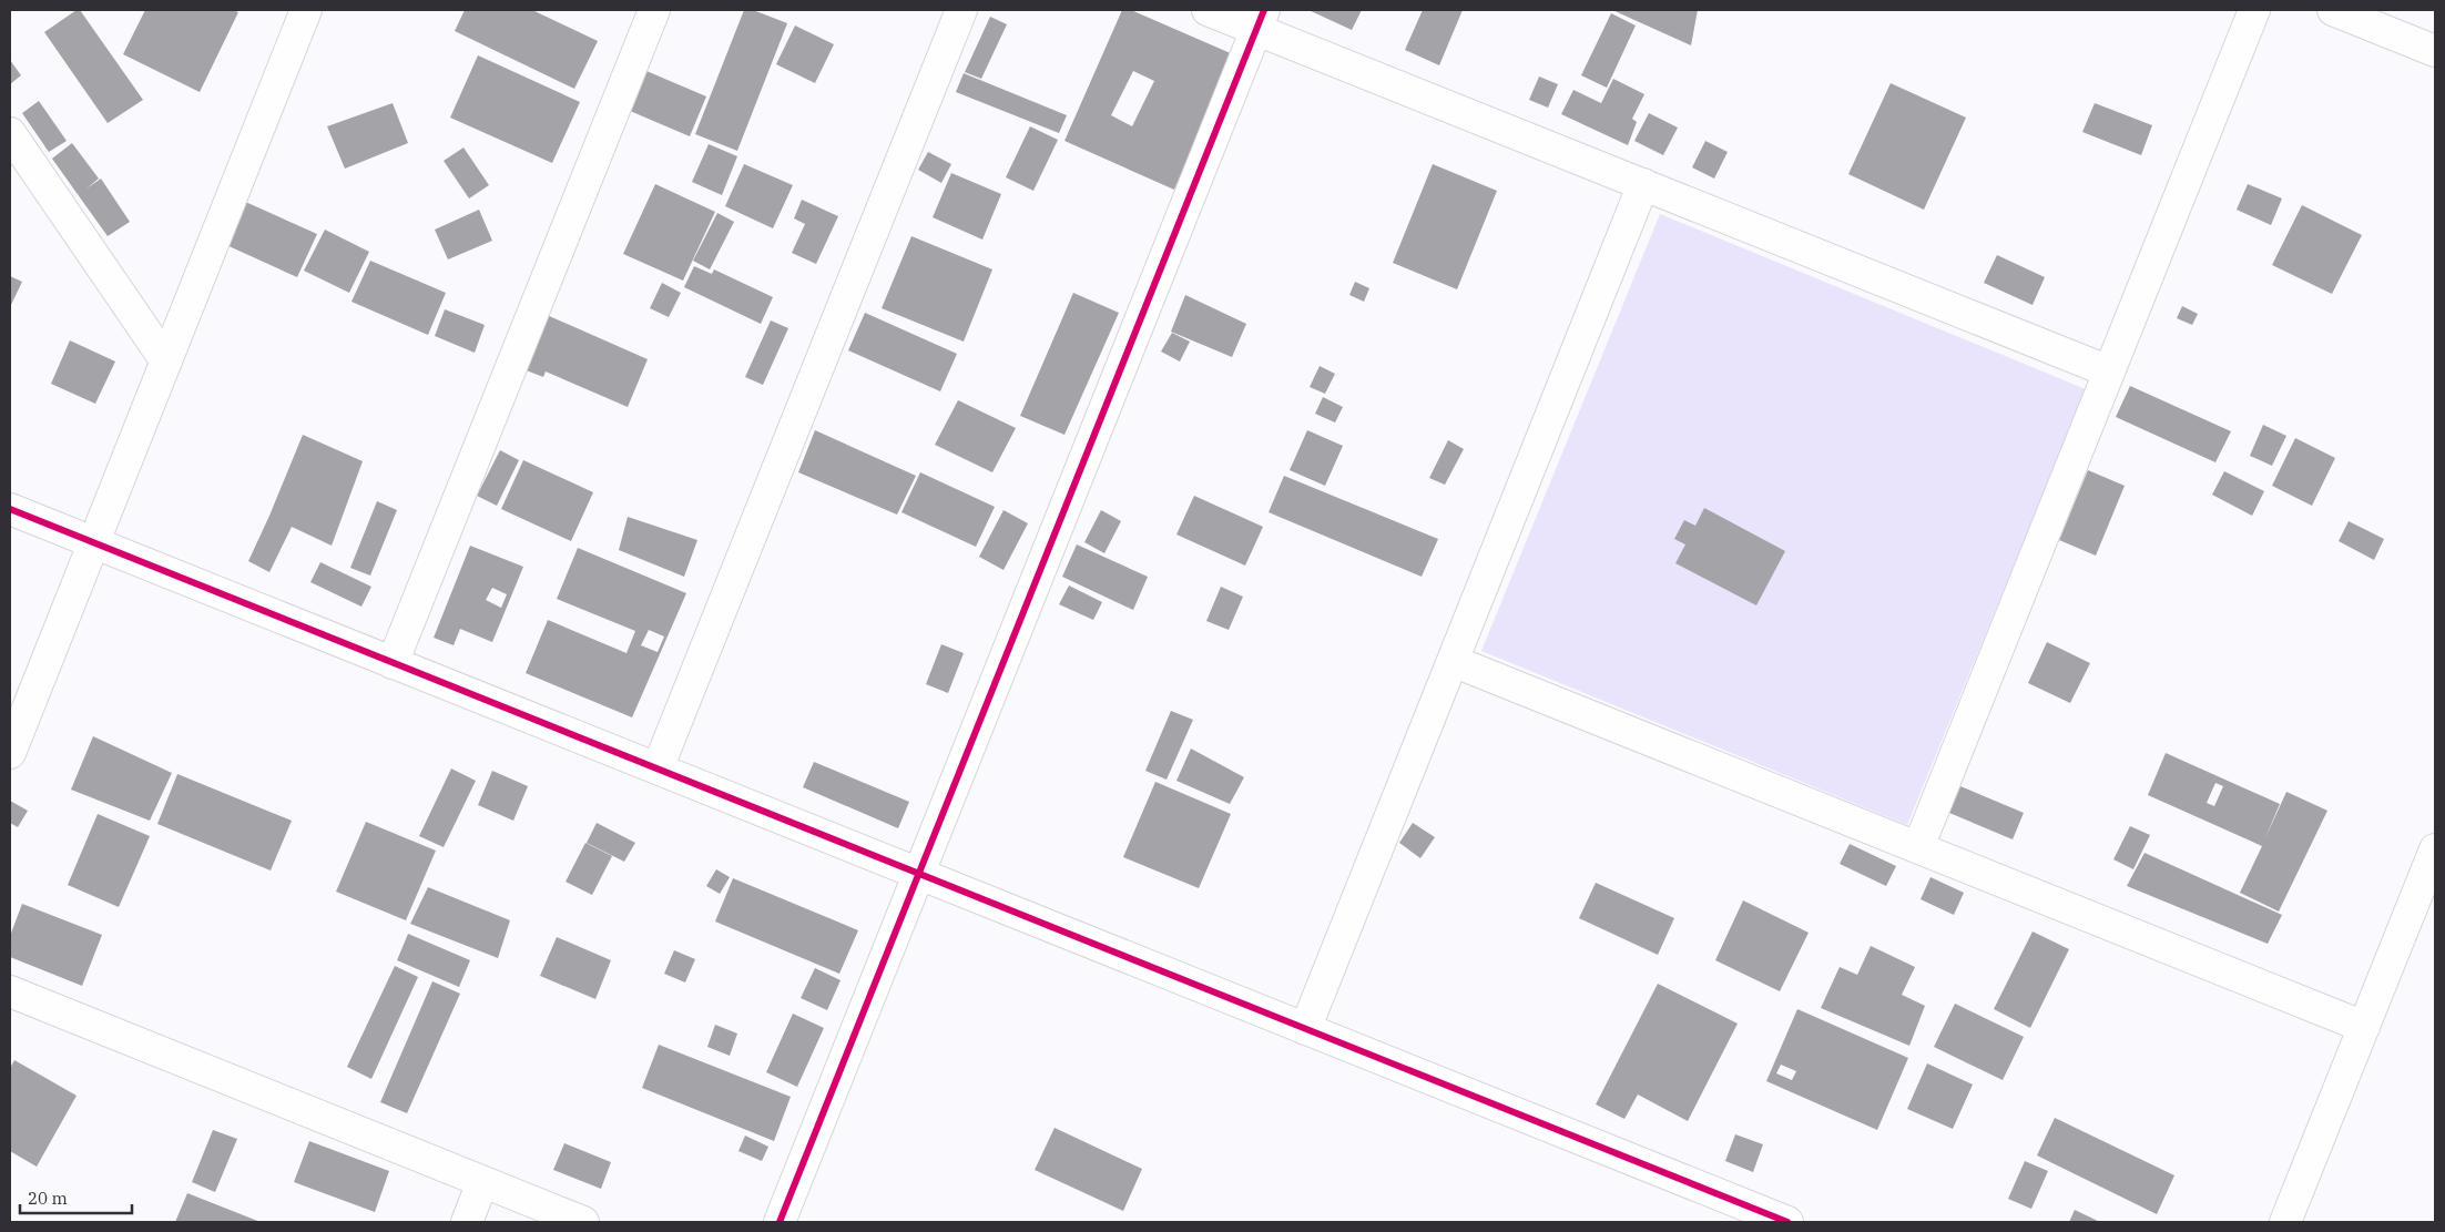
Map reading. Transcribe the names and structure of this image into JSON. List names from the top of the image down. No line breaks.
{"scale_bar":"20 m"}
